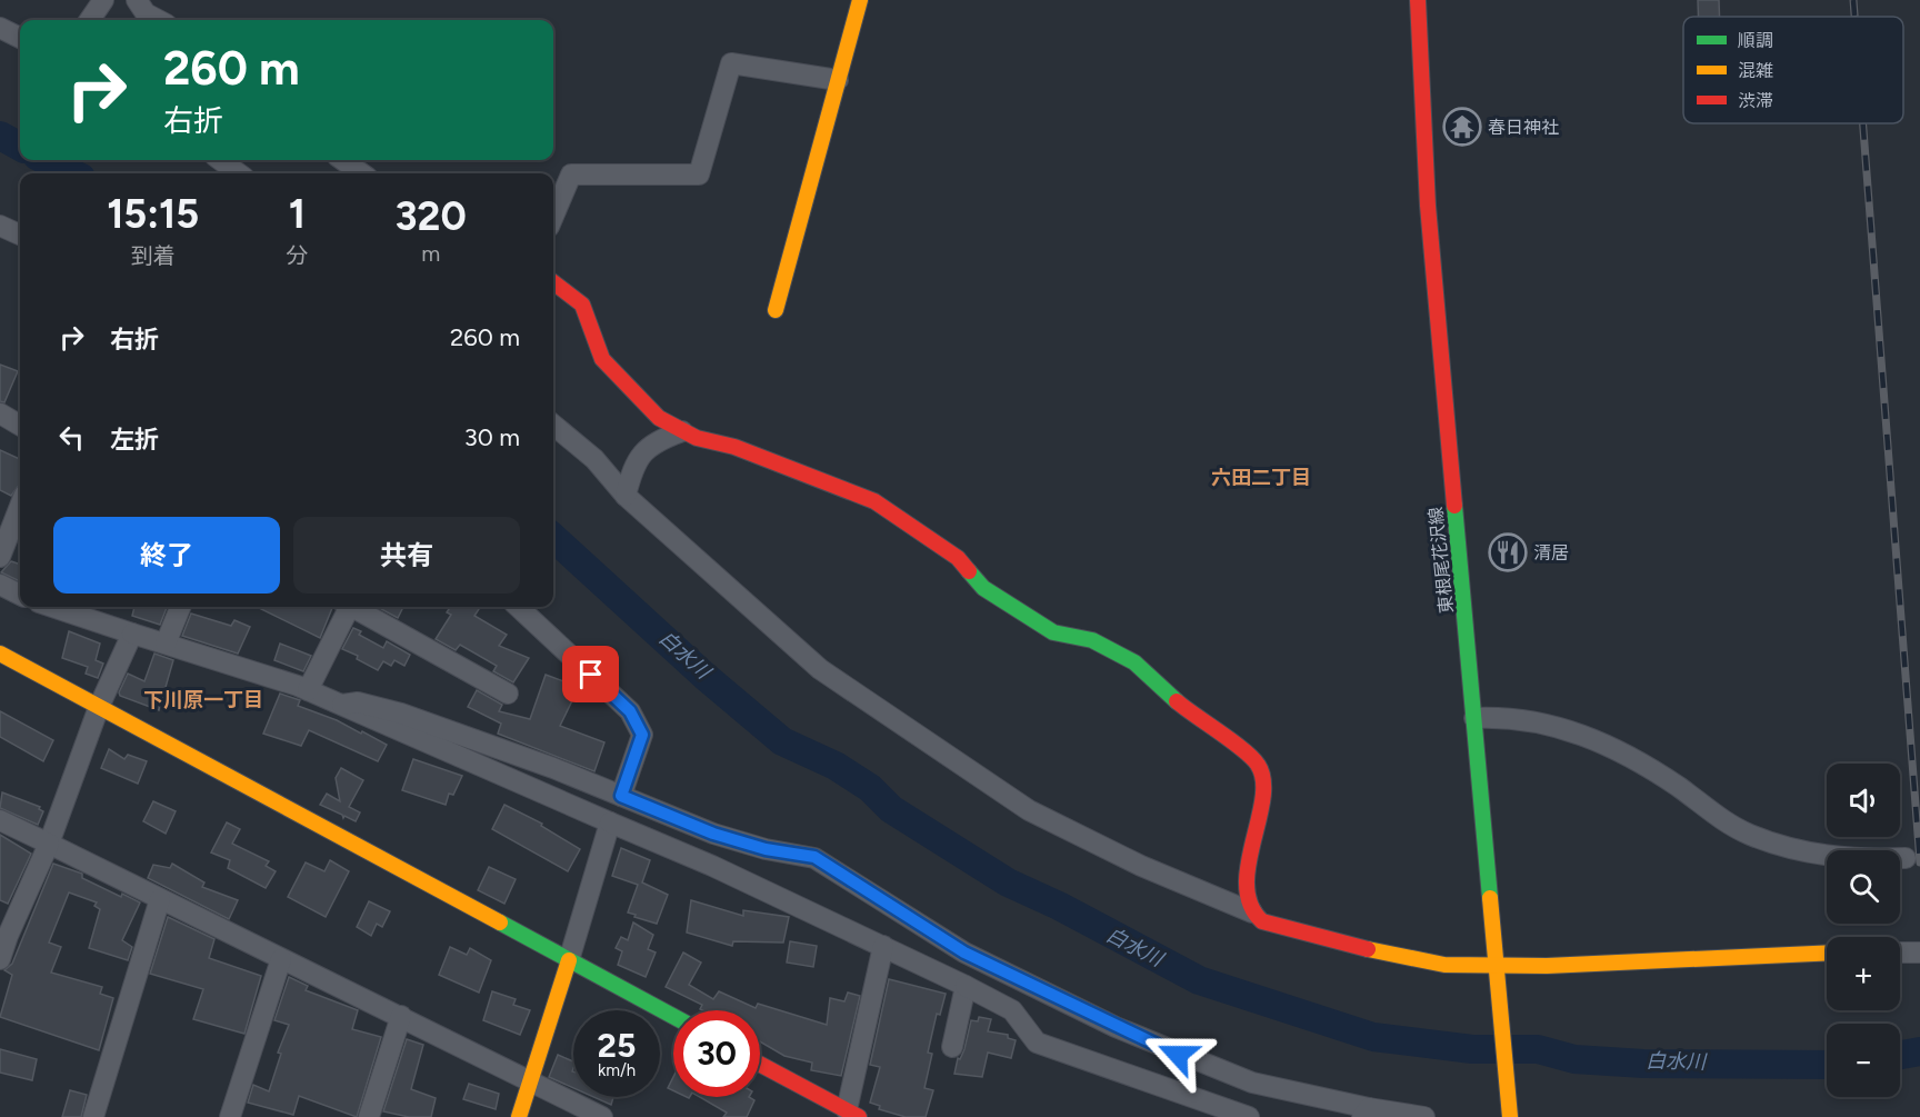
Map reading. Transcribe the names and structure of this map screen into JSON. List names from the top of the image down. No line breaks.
{"streets":{"street":["東根尾花沢線"]},"districts":["六田二丁目","下川原一丁目"],"water":["白水川"],"places":{"temple":["春日神社"],"restaurant":["清居"]},"legend":["順調","混雑","渋滞"],"page":{"turn":["260 m","右折"],"eta":["15:15","到着","1","分","320","m"],"list":[{"name":"右折","value":"260 m"},{"name":"左折","value":"30 m"}],"buttons":["終了","共有"],"map_buttons":["+","−"],"speed":"25 km/h","limit":"30"}}
